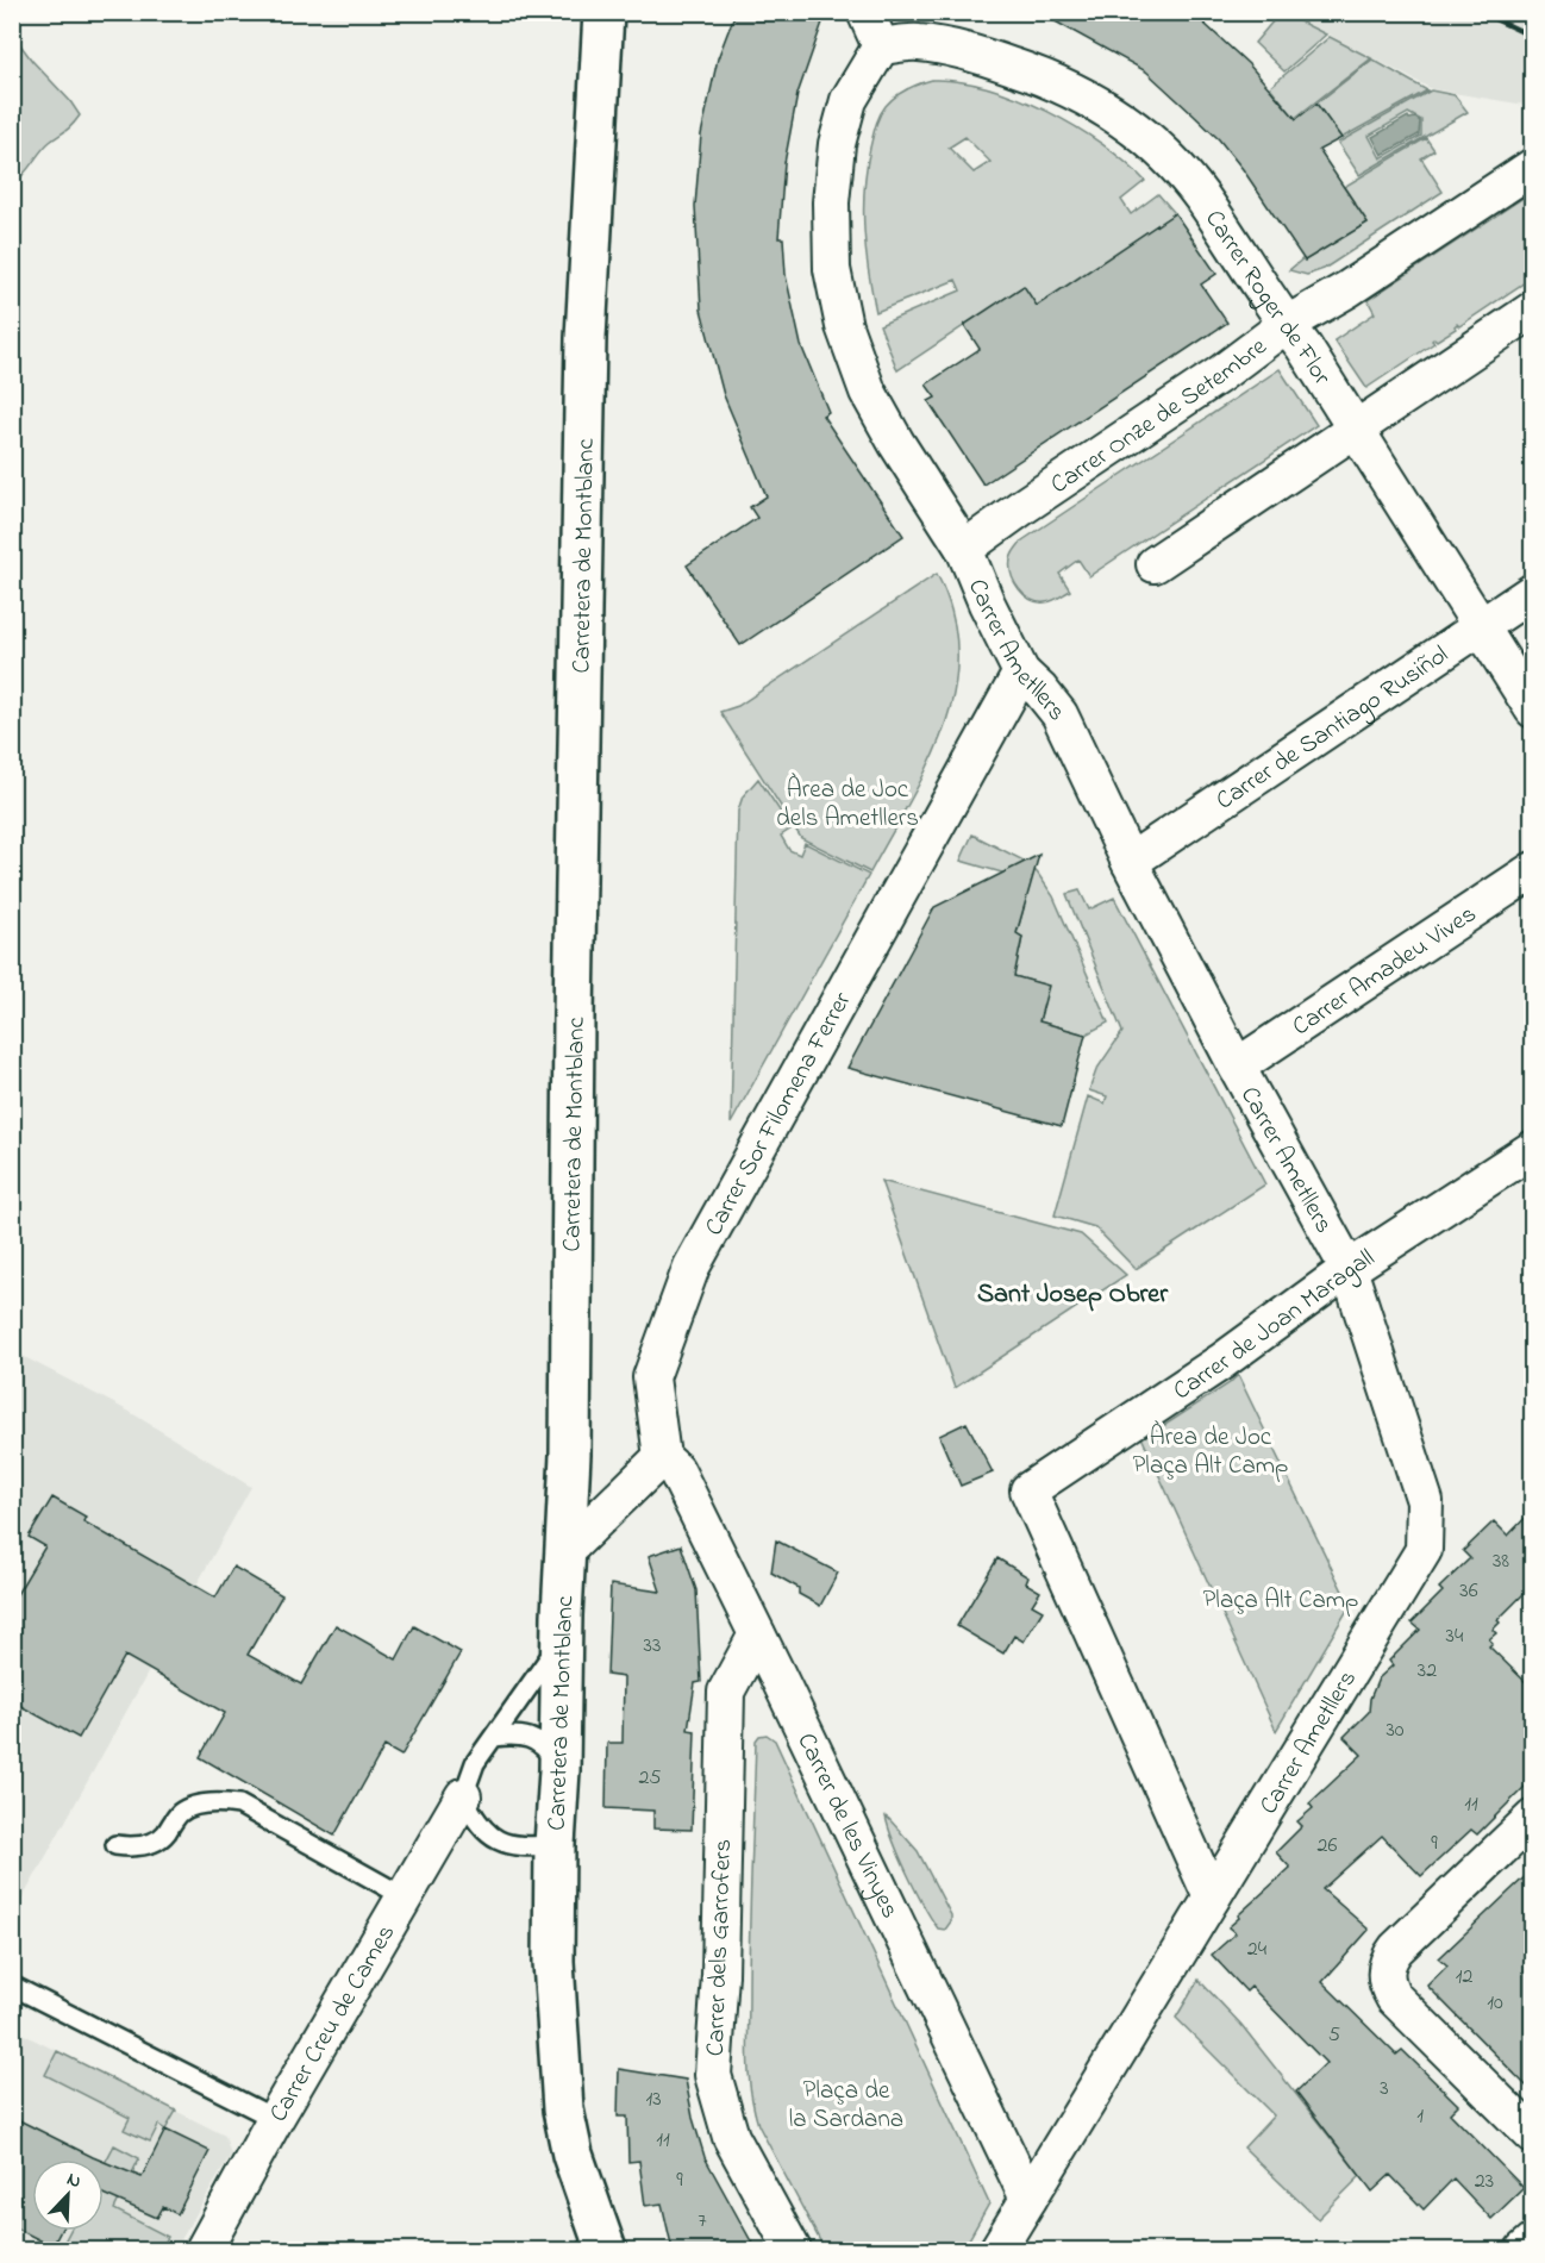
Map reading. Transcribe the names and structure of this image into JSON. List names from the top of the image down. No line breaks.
{"streets":{"main road":["Carretera de Montblanc"],"street":["Carrer Roger de Flor","Carrer Onze de Setembre","Carrer Ametllers","Carrer de Santiago Rusiñol","Carrer Amadeu Vives","Carrer Sor Filomena Ferrer","Carrer de Joan Maragall","Carrer de les Vinyes","Carrer dels Garrofers","Carrer Creu de Cames"]},"crossings":[["Carrer Roger de Flor","Carrer Onze de Setembre"],["Carrer Roger de Flor","Carrer Ametllers"],["Carrer Roger de Flor","Carrer de Santiago Rusiñol"],["Carrer Onze de Setembre","Carrer Ametllers"],["Carretera de Montblanc","Carrer Creu de Cames"],["Carrer Ametllers","Carrer de Santiago Rusiñol"],["Carrer Ametllers","Carrer Amadeu Vives"],["Carrer Ametllers","Carrer Sor Filomena Ferrer"],["Carrer Ametllers","Carrer de Joan Maragall"],["Carrer Ametllers","Carrer de les Vinyes"],["Carrer Sor Filomena Ferrer","Carrer de les Vinyes"],["Carrer de les Vinyes","Carrer dels Garrofers"]],"districts":["Sant Josep Obrer"],"parks":["Àrea de Joc dels Ametllers","Àrea de Joc Plaça Alt Camp","Plaça Alt Camp","Plaça de la Sardana"],"house_numbers":["38","36","34","33","32","30","25","11","9","26","24","12","10","5","3","13","1","11","9","23","7"],"north":"top right"}
